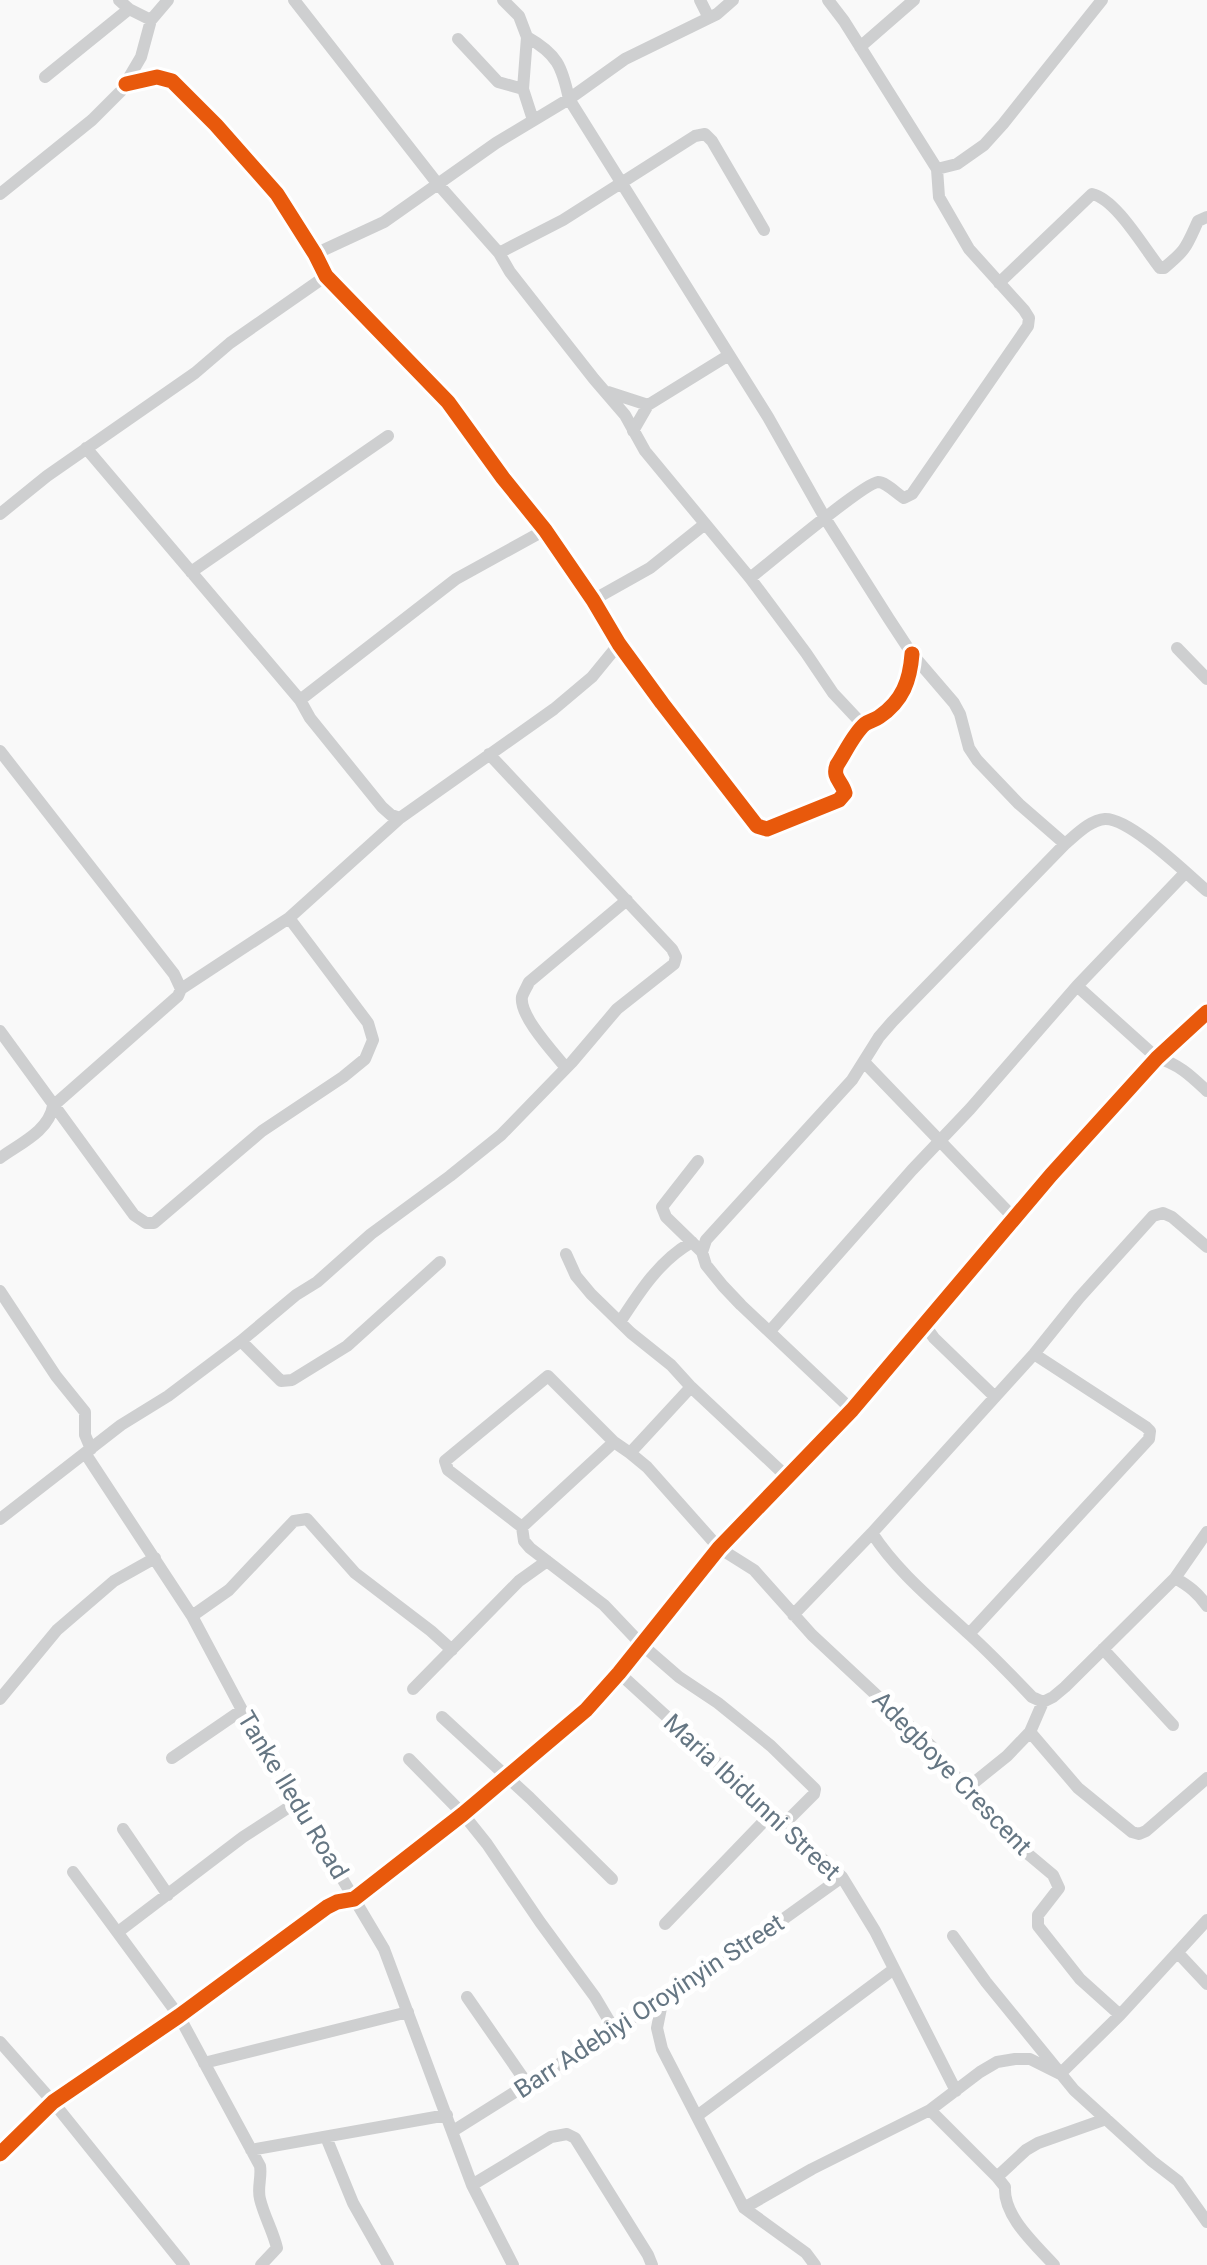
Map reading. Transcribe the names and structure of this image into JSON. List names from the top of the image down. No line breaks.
{"streets":{"street":["Adegboye Crescent","Tanke Iledu Road","Maria Ibidunni Street","Barr Adebiyi Oroyinyin Street"]},"crossings":[["Tanke Iledu Road","Barr Adebiyi Oroyinyin Street"],["Maria Ibidunni Street","Barr Adebiyi Oroyinyin Street"]]}
